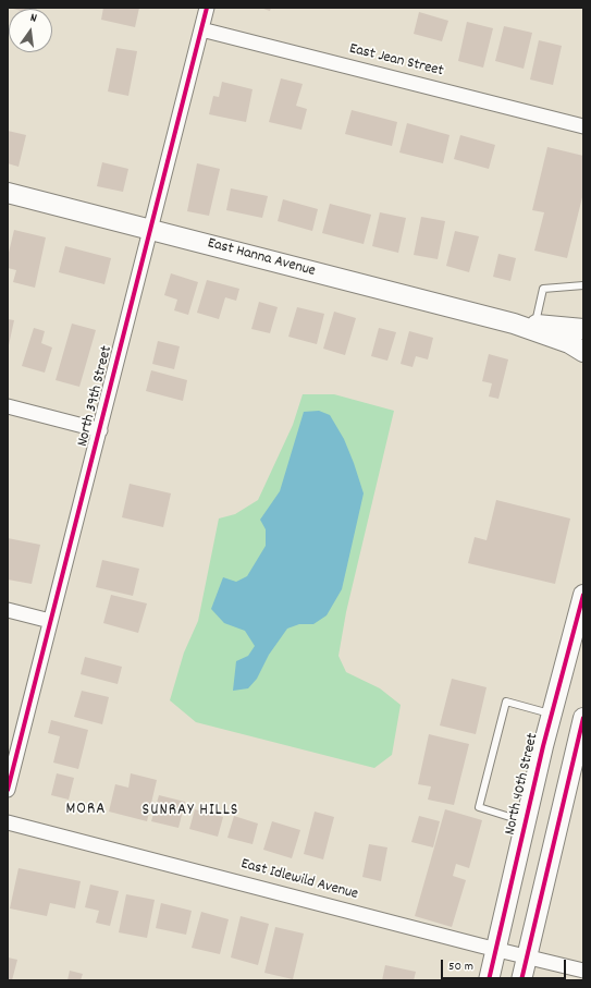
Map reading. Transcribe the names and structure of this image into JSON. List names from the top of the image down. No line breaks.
{"streets":{"street":["East Jean Street","East Hanna Avenue","North 39th Street","North 40th Street","East Idlewild Avenue"]},"crossings":[["East Jean Street","North 39th Street"],["East Hanna Avenue","North 39th Street"],["North 40th Street","East Idlewild Avenue"]],"districts":["MORA","SUNRAY HILLS"],"scale_bar":"50 m","north":"top"}
